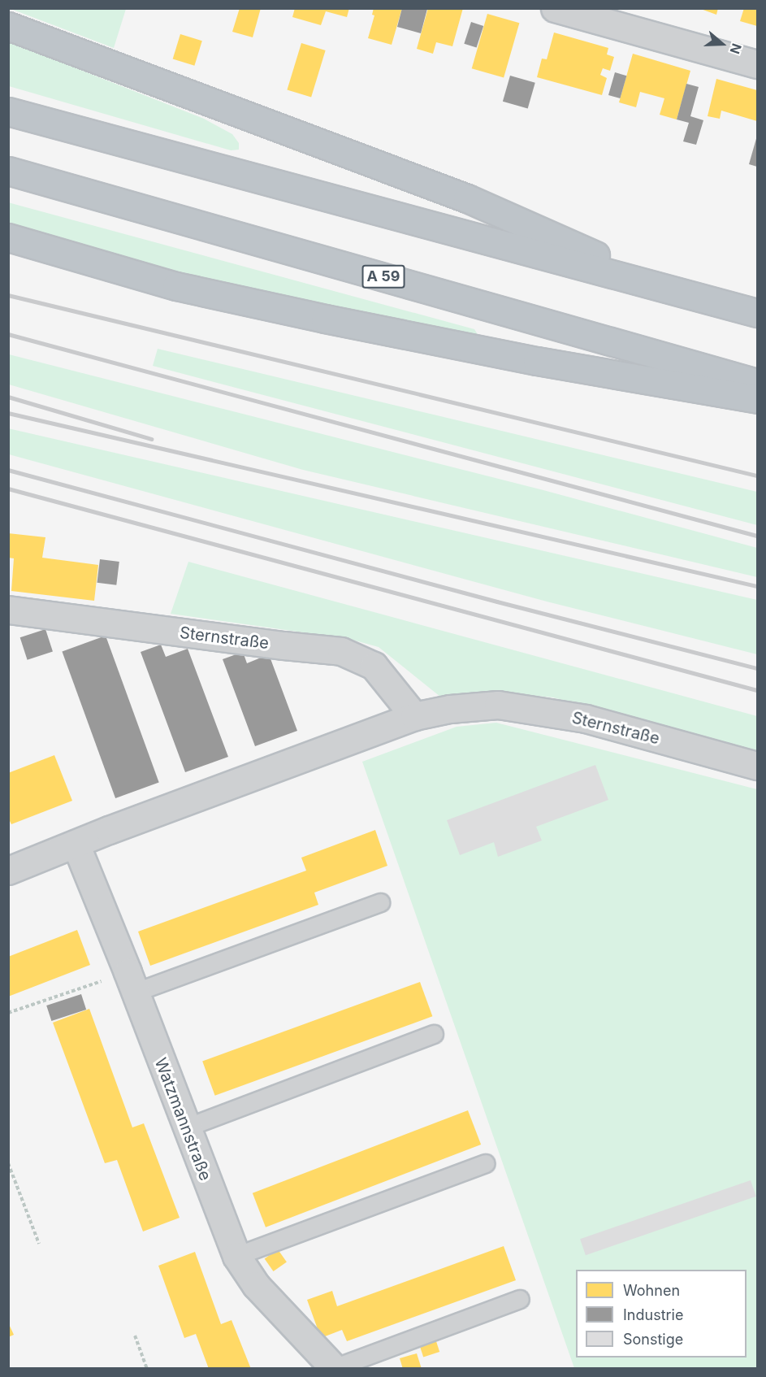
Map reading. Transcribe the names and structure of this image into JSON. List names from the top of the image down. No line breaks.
{"streets":{"highway":["A 59"],"street":["Sternstraße","Watzmannstraße"]},"crossings":[["Sternstraße","Watzmannstraße"]],"legend":["Wohnen","Industrie","Sonstige"],"north":"right"}
